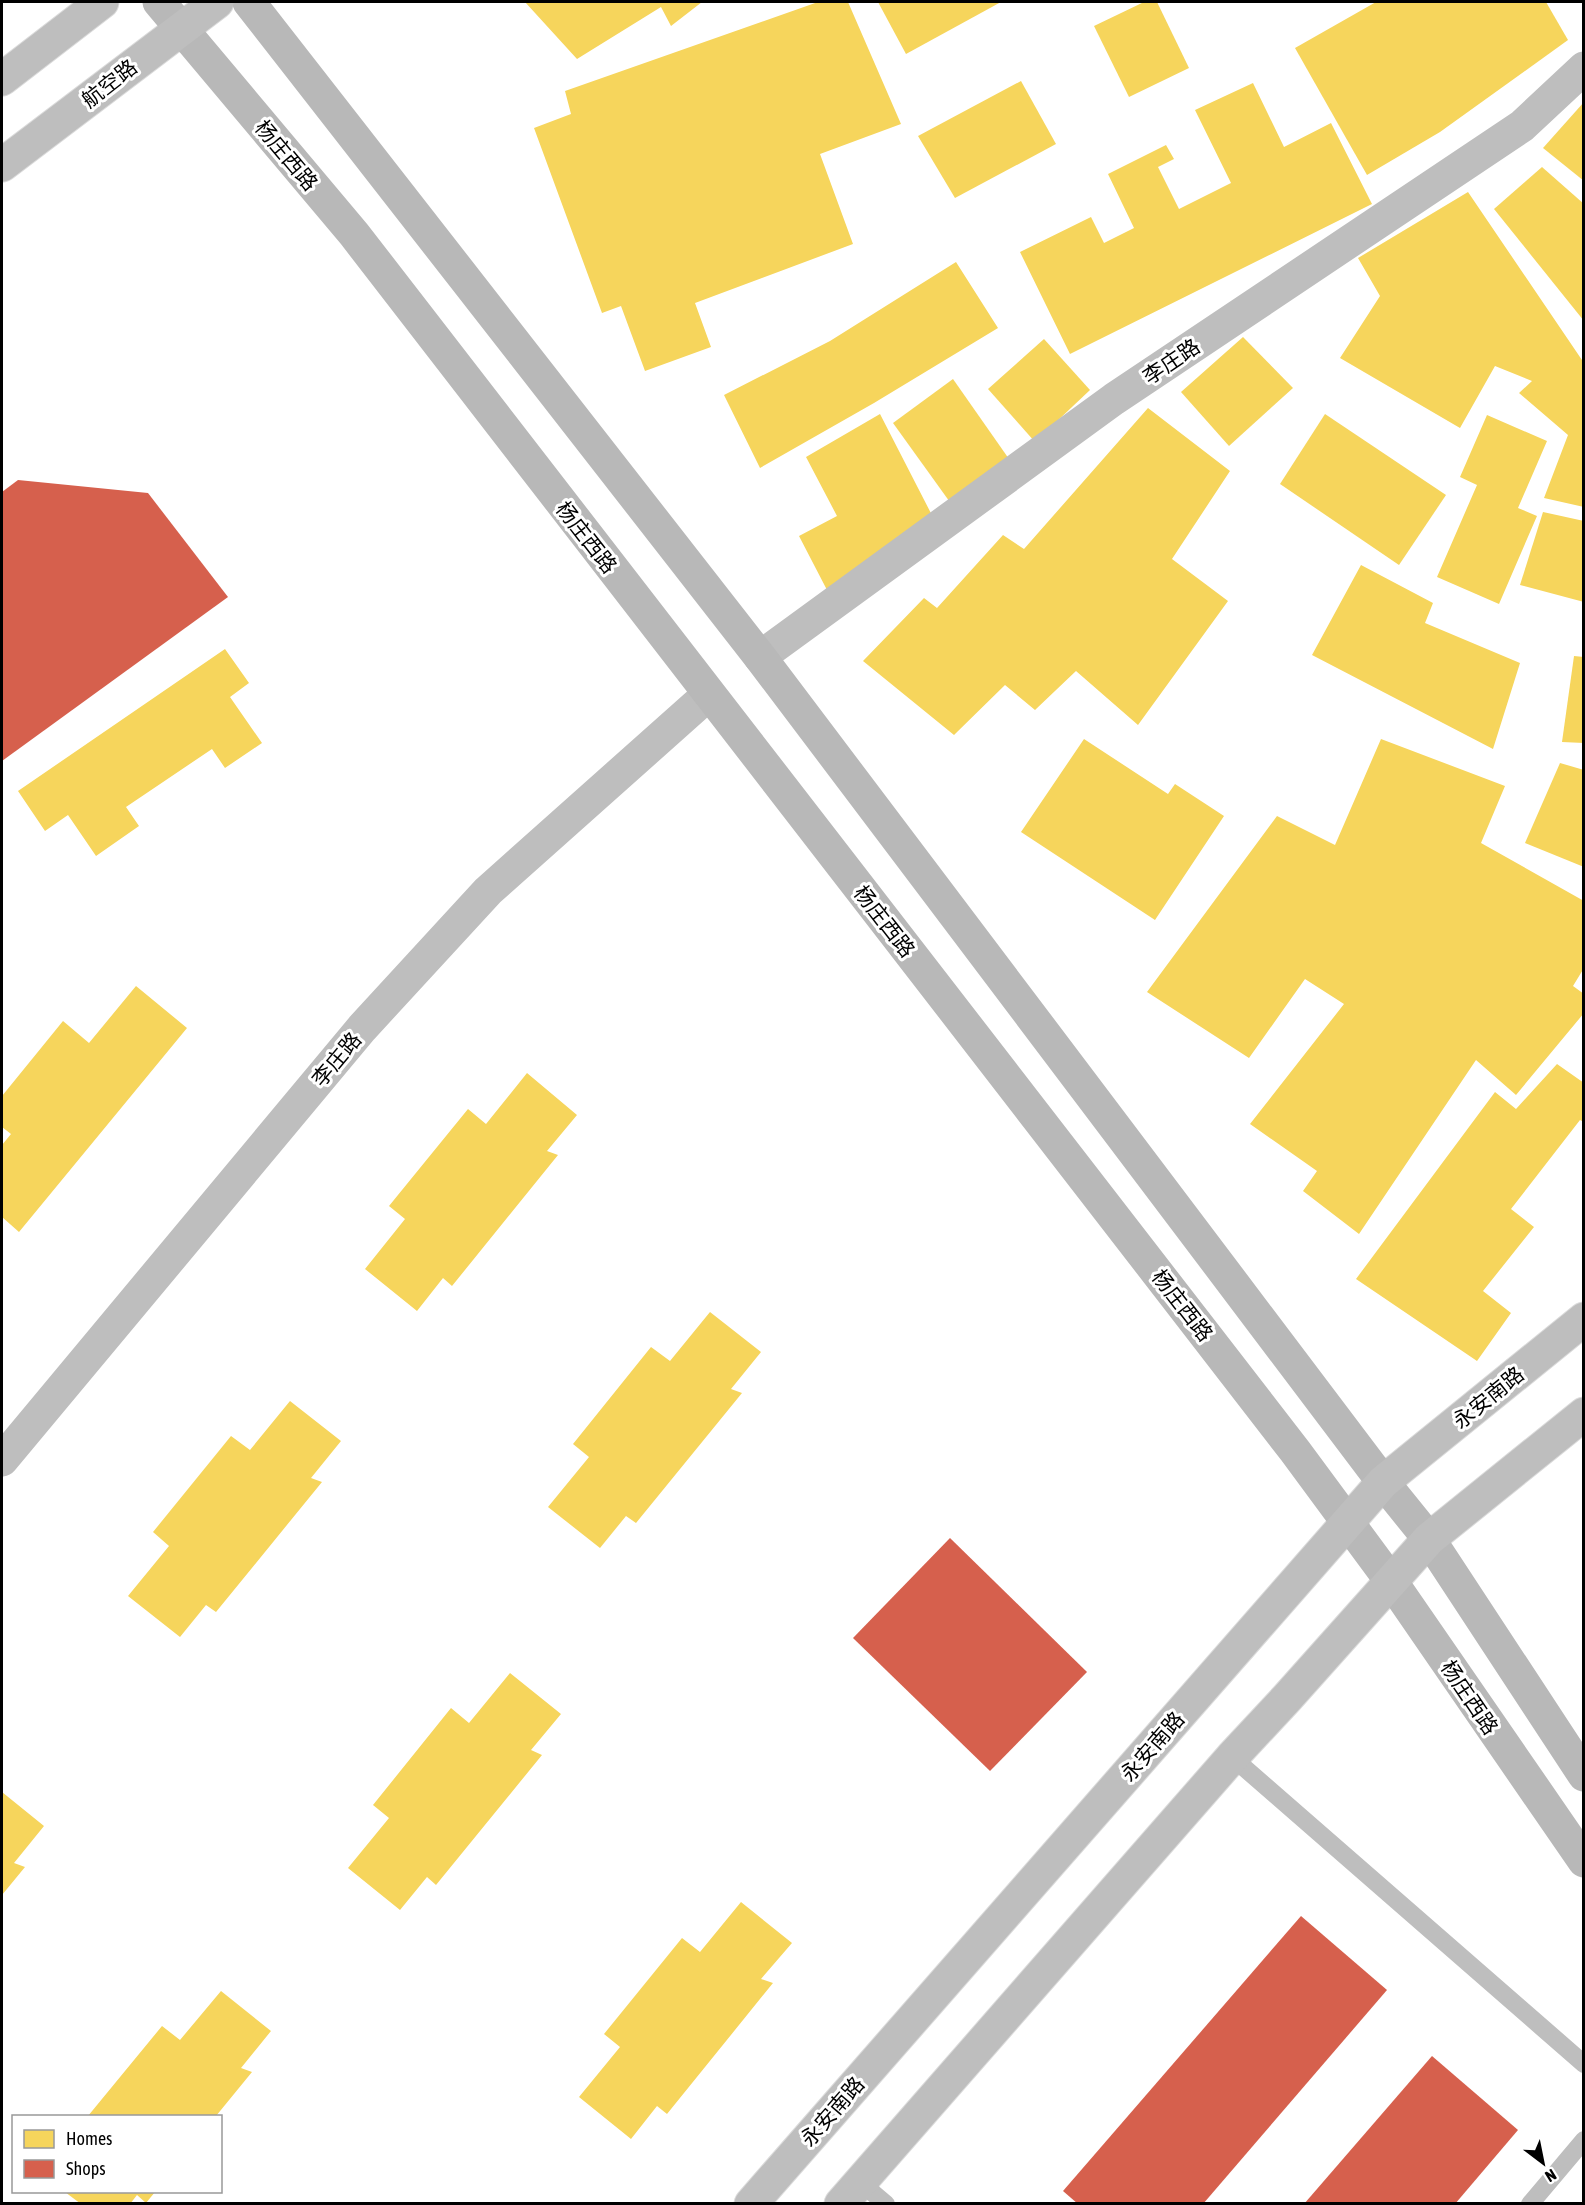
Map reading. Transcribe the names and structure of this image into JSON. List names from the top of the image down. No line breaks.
{"streets":{"main road":["航空路","李庄路","永安南路"],"street":["杨庄西路"]},"crossings":[["航空路","杨庄西路"],["杨庄西路","李庄路"],["杨庄西路","永安南路"]],"legend":["Homes","Shops"],"north":"bottom right"}
